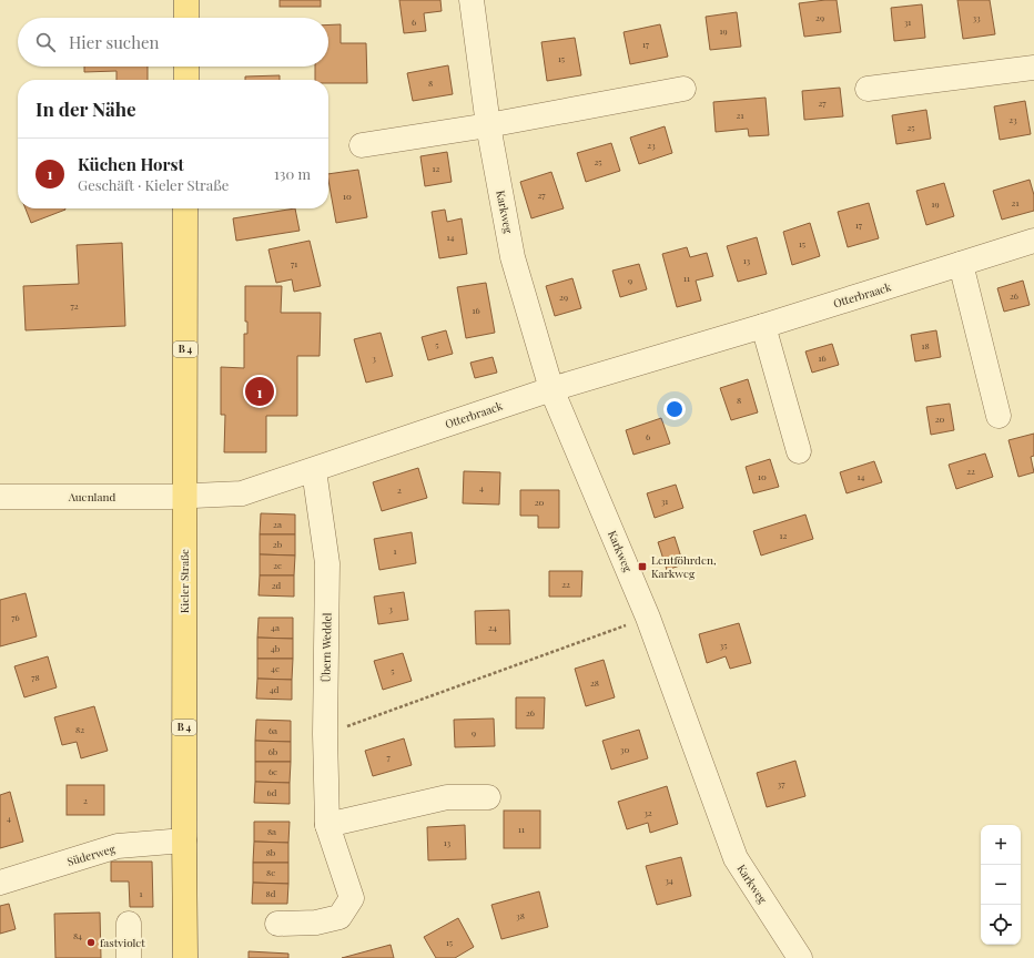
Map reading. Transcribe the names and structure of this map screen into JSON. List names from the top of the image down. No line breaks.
{"streets":{"main road":["B 4","Kieler Straße"],"street":["Karkweg","Otterbraack","Auenland","Übern Weddel","Süderweg"]},"crossings":[["Karkweg","Otterbraack"],["Otterbraack","Auenland"],["Otterbraack","Kieler Straße"],["Otterbraack","Übern Weddel"],["Auenland","Kieler Straße"],["Kieler Straße","Süderweg"]],"places":{"transit":["Lentföhrden, Karkweg"],"other":["fastviolet"]},"house_numbers":["29","33","6","31","19","17","15","8","27","21","23","25","23","25","12","27","10","21","19","17","14","15","13","71","11","9","26","29","72","16","5","18","3","16","8","20","6","22","10","14","4","2","31","20","2a","12","2b","1","2c","22","2d","3","76","4a","24","35","4b","4c","5","78","28","4d","26","82","6a","9","30","6b","7","6c","37","6d","2","32","4","11","8a","13","8b","8c","34","1","8d","38","84","15"],"page":{"search":"Hier suchen","heading":"In der Nähe","list":[{"mark":"1","name":"Küchen Horst","note":"Geschäft · Kieler Straße","value":"130 m"}],"pins":"1","map_buttons":["+","−"]}}
